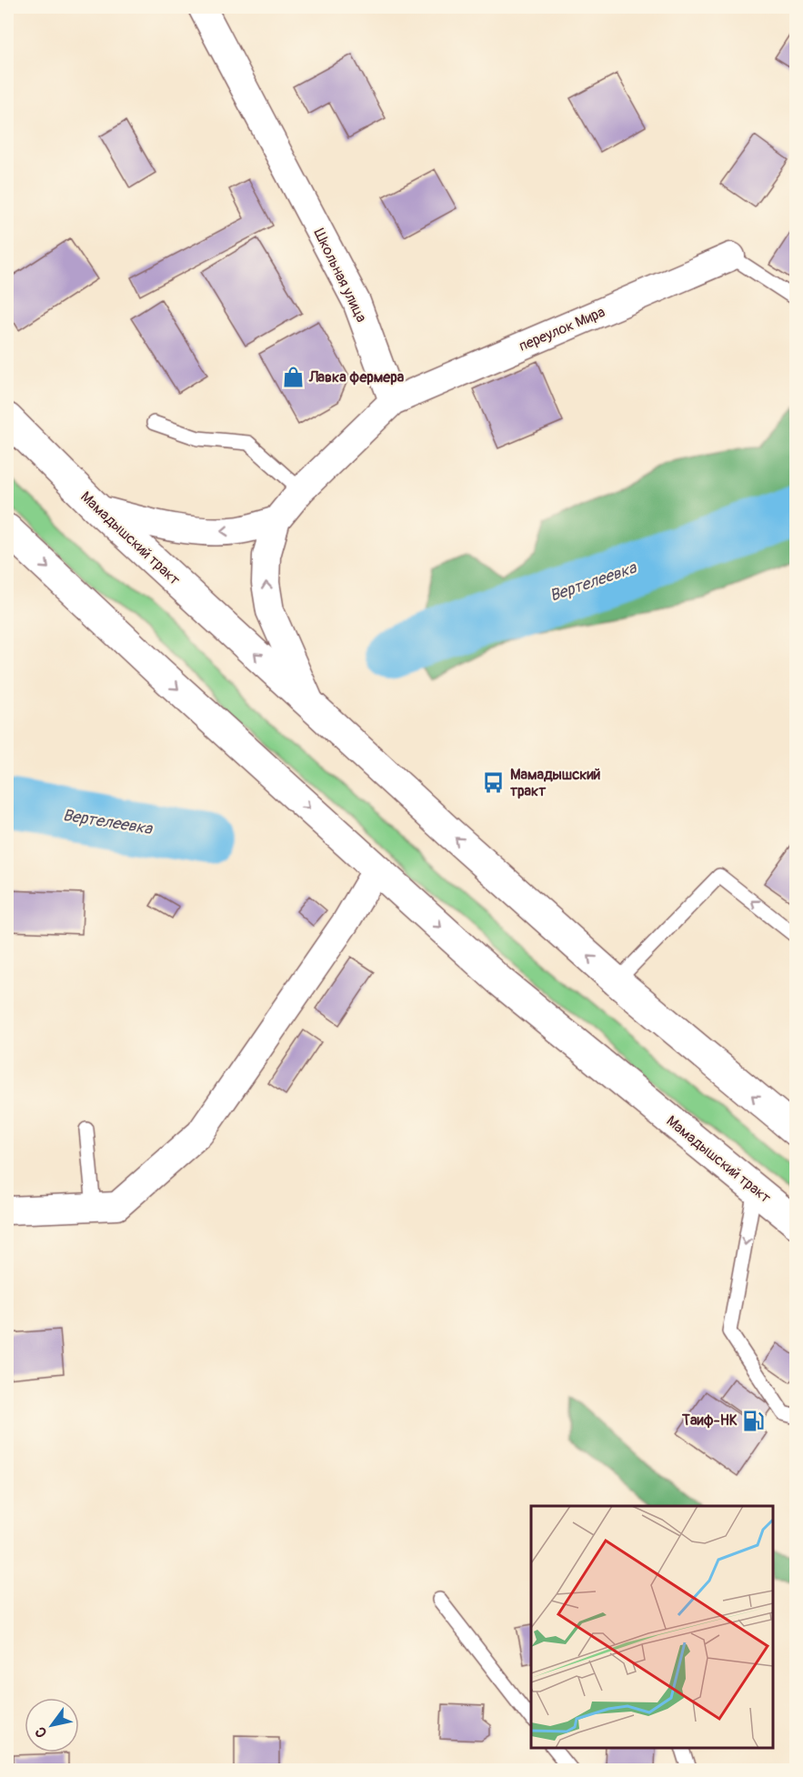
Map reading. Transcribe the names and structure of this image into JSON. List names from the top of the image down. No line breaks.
{"streets":{"main road":["Мамадышский тракт"],"street":["Школьная улица","переулок Мира"]},"crossings":[["Школьная улица","переулок Мира"]],"water":["Вертелеевка"],"places":{"shop":["Лавка фермера"],"bus stop":["Мамадышский тракт"],"fuel station":["Таиф-НК"]},"north":"bottom left"}
